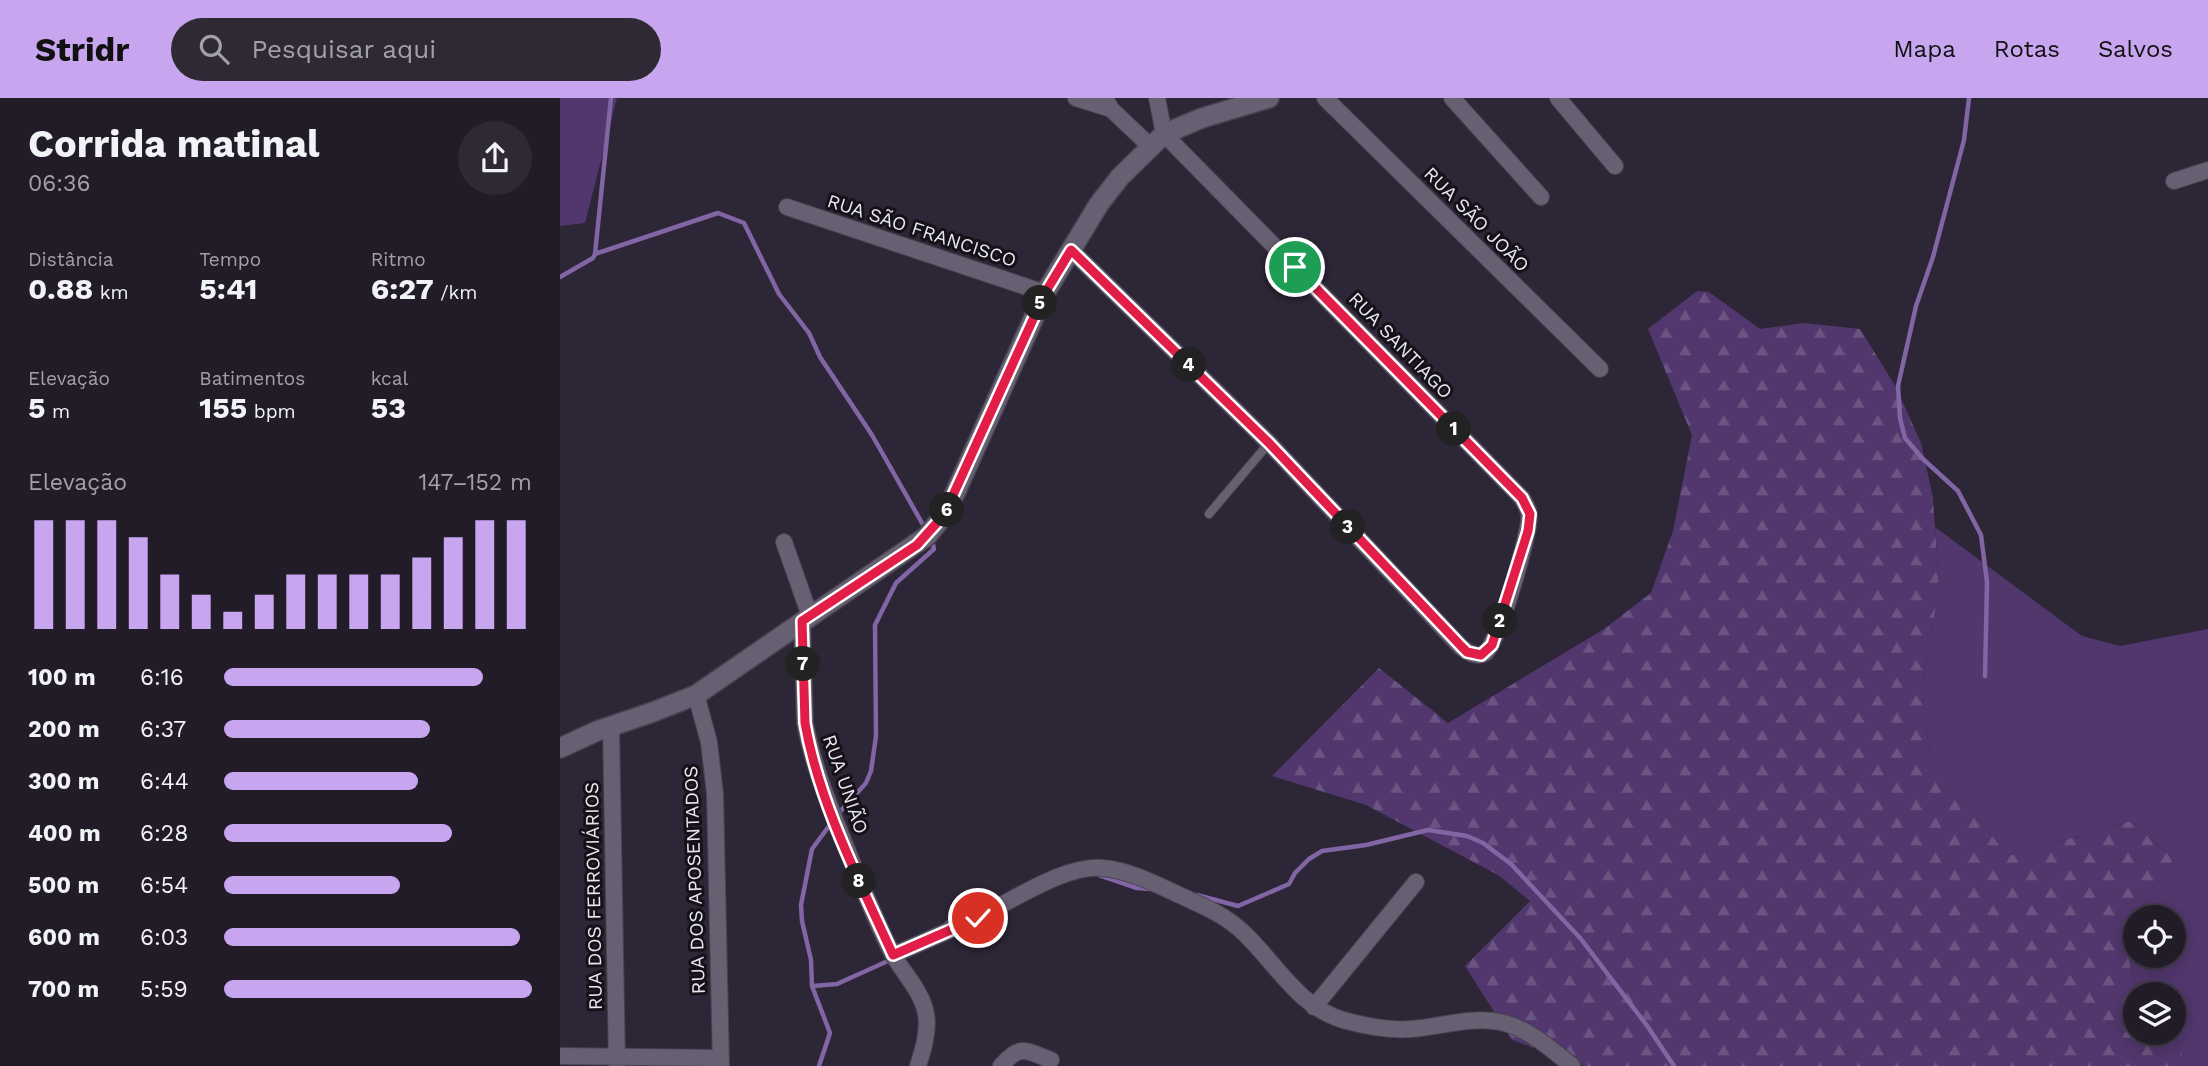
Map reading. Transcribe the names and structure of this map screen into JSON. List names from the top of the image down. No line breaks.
{"streets":{"street":["RUA SÃO JOÃO","RUA SÃO FRANCISCO","RUA SANTIAGO","RUA UNIÃO","RUA DOS APOSENTADOS","RUA DOS FERROVIÁRIOS"]},"page":{"header":"Stridr","search":"Pesquisar aqui","nav":["Mapa","Rotas","Salvos"],"heading":["Corrida matinal","06:36"],"stats":[["Distância","0.88 km"],["Tempo","5:41"],["Ritmo","6:27 /km"],["Elevação","5 m"],["Batimentos","155 bpm"],["kcal","53"]],"pins":["5","4","1","6","3","2","7","8"],"chart":["Elevação","147–152 m"],"list":[{"name":"100 m","note":"6:16"},{"name":"200 m","note":"6:37"},{"name":"300 m","note":"6:44"},{"name":"400 m","note":"6:28"},{"name":"500 m","note":"6:54"},{"name":"600 m","note":"6:03"},{"name":"700 m","note":"5:59"}]}}
